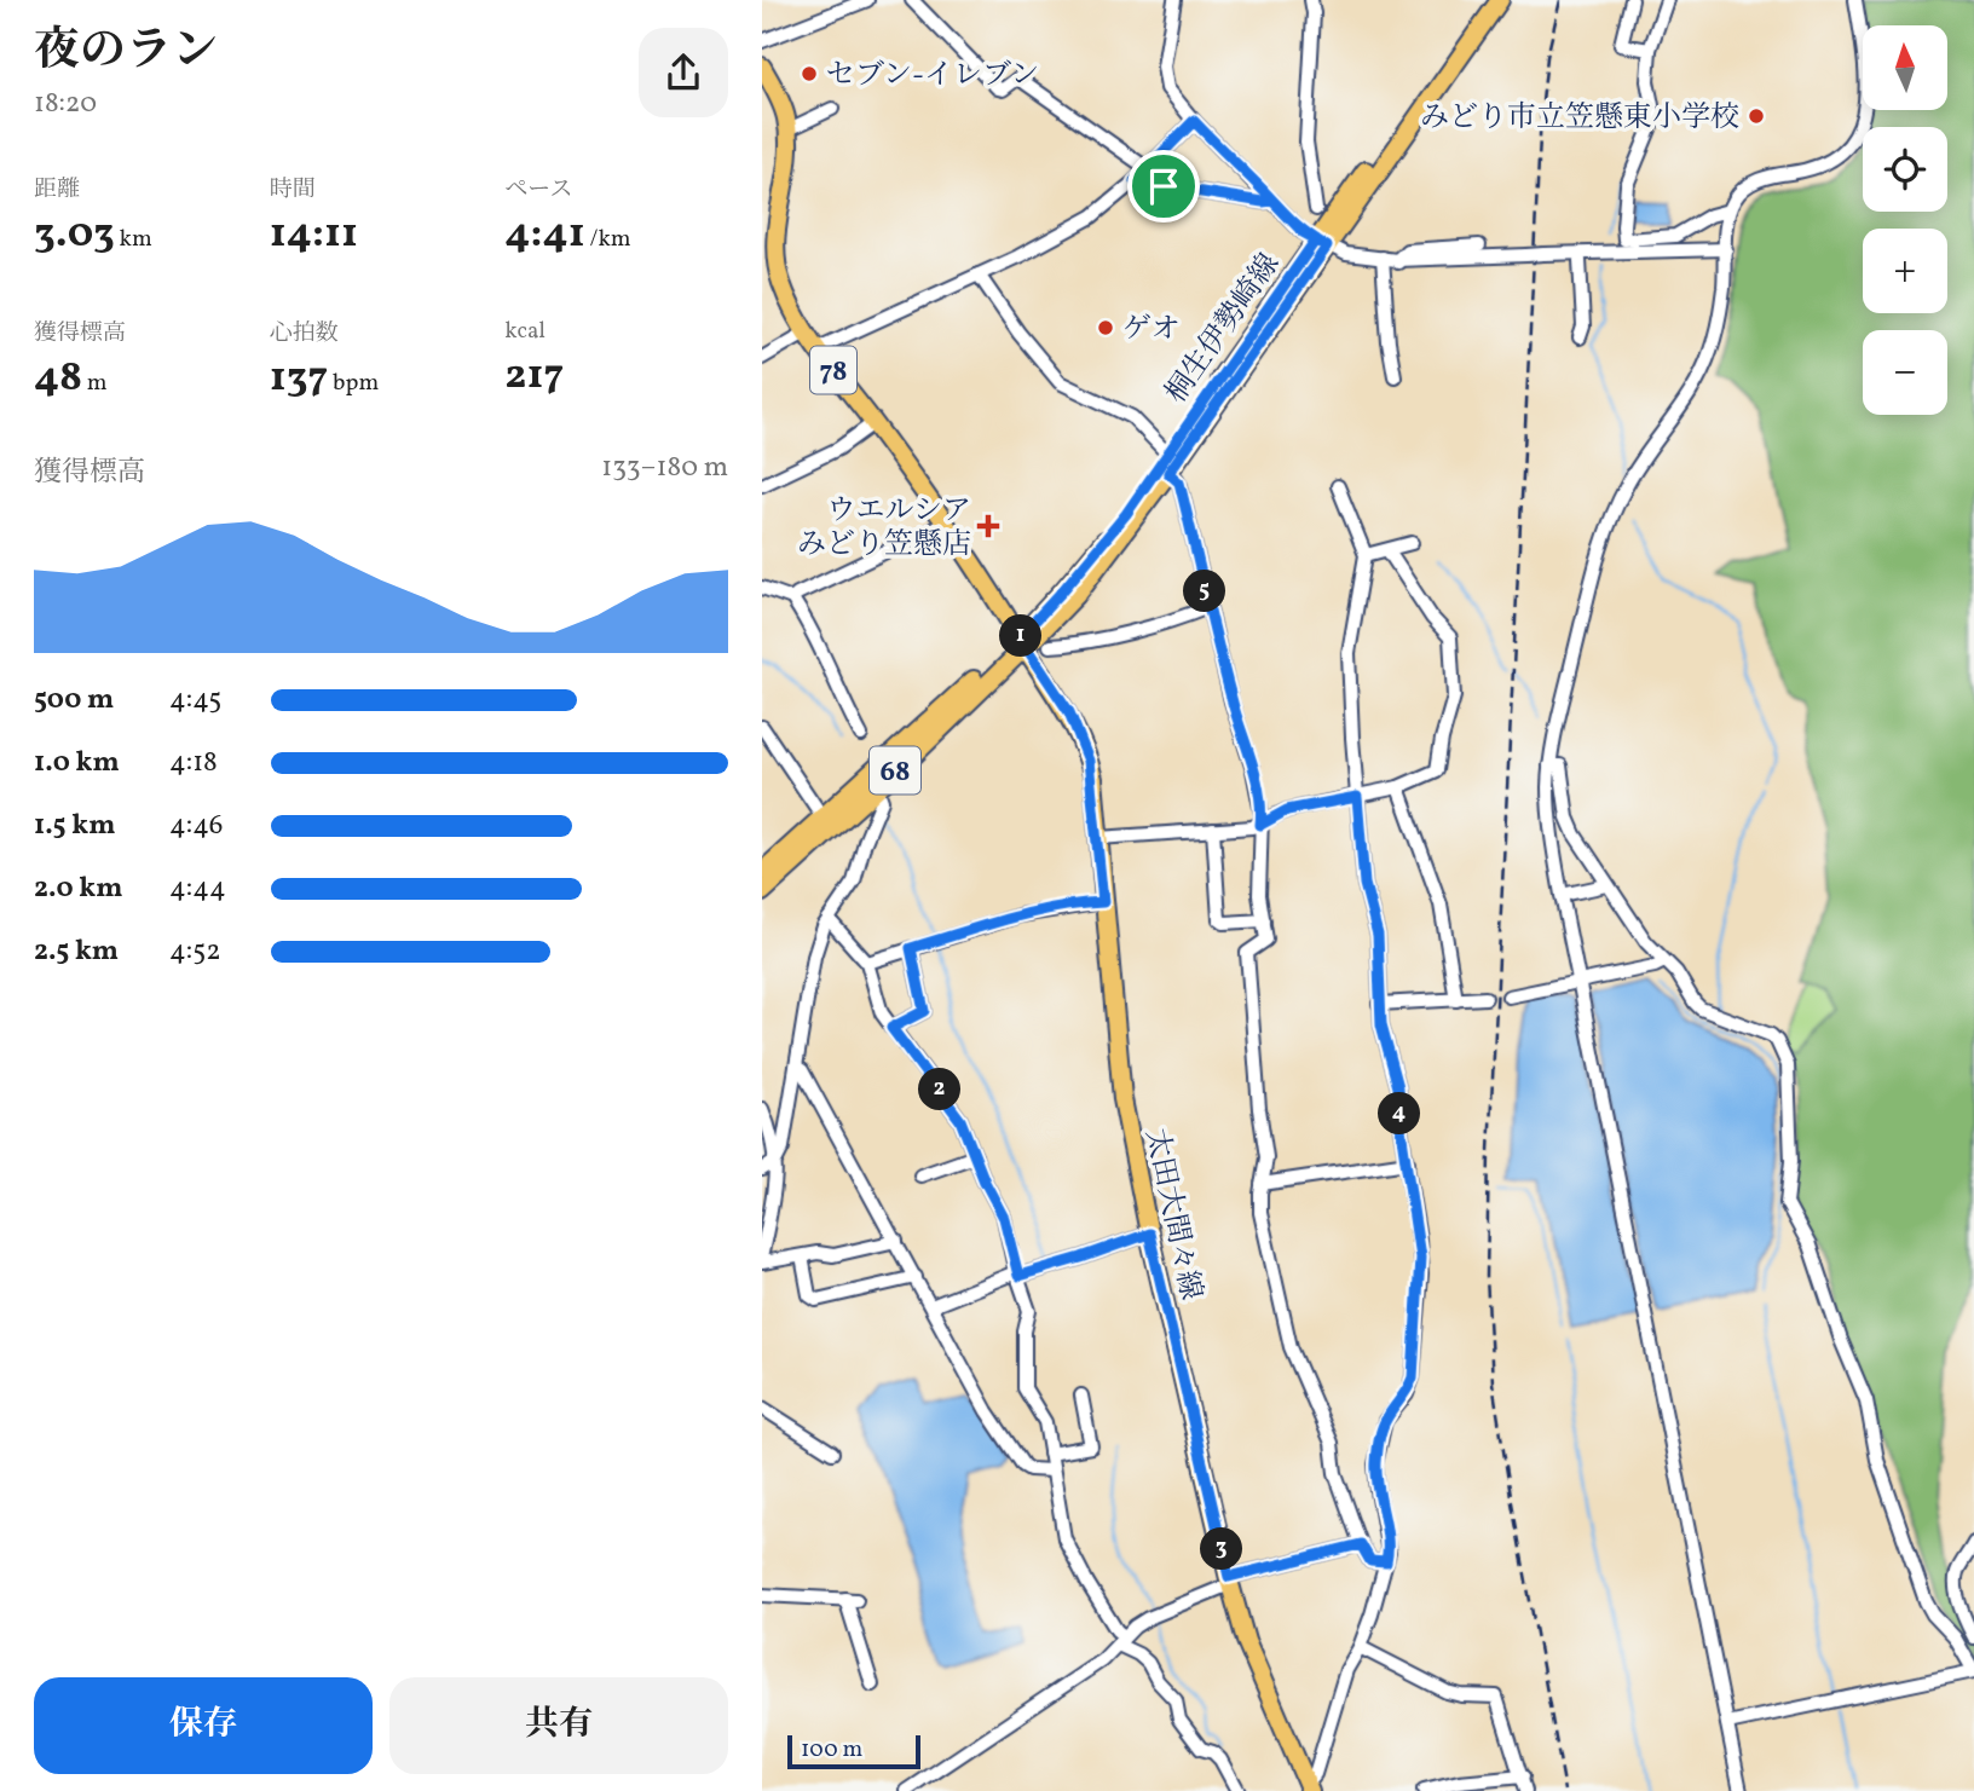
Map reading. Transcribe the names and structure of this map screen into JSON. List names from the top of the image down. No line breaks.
{"streets":{"main road":["桐生伊勢崎線","78","68","太田大間々線"]},"crossings":[["桐生伊勢崎線","太田大間々線"]],"places":{"other":["セブン-イレブン","みどり市立笠懸東小学校","ゲオ"],"health":["ウエルシア みどり笠懸店"]},"scale_bar":"100 m","north":"top","page":{"heading":["夜のラン","18:20"],"map_buttons":["+","−"],"stats":[["距離","3.03 km"],["時間","14:11"],["ペース","4:41 /km"],["獲得標高","48 m"],["心拍数","137 bpm"],["kcal","217"]],"chart":["獲得標高","133–180 m"],"pins":["5","1","2","4","3"],"list":[{"name":"500 m","note":"4:45"},{"name":"1.0 km","note":"4:18"},{"name":"1.5 km","note":"4:46"},{"name":"2.0 km","note":"4:44"},{"name":"2.5 km","note":"4:52"}],"buttons":["保存","共有"],"scale":"100 m"}}
